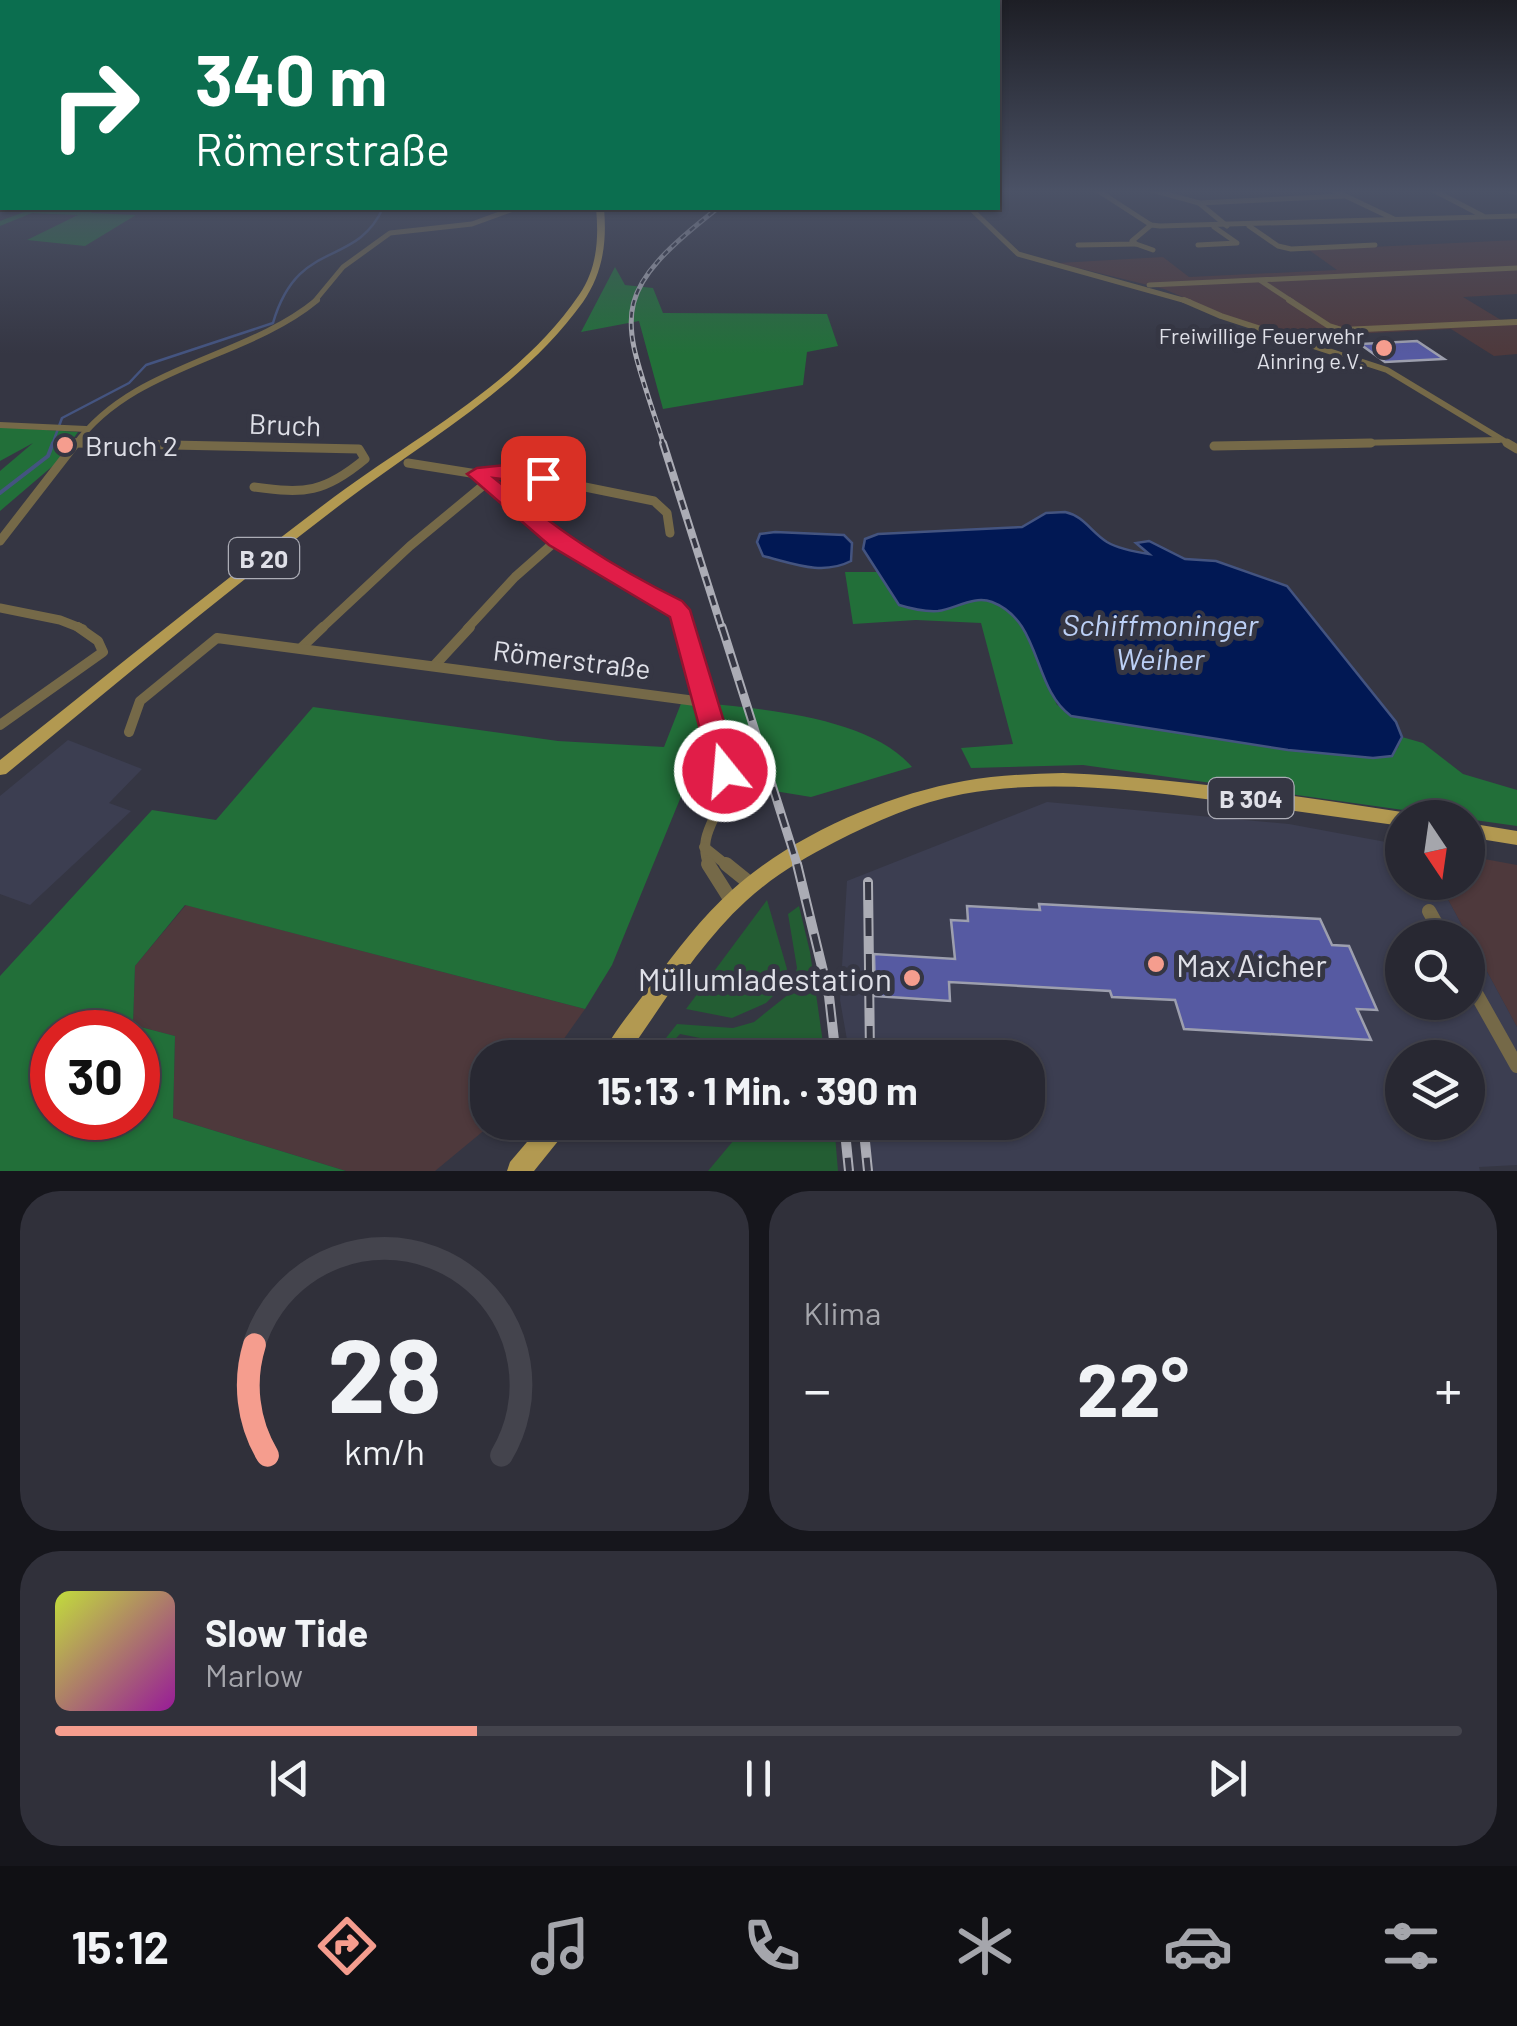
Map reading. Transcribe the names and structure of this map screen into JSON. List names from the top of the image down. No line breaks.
{"streets":{"main road":["B 20","B 304"],"street":["Bruch","Römerstraße"]},"water":["Schiffmoninger Weiher"],"places":["Freiwillige Feuerwehr Ainring e.V.","Bruch 2","Max Aicher","Müllumladestation"],"north":"bottom","page":{"turn":["340 m","Römerstraße"],"limit":"30","trip":"15:13 · 1 Min. · 390 m","tile":"Klima","heat":["−","22°","+"],"song":["Slow Tide","Marlow"],"tabs":"15:12","gauge":["28","km/h"]}}
